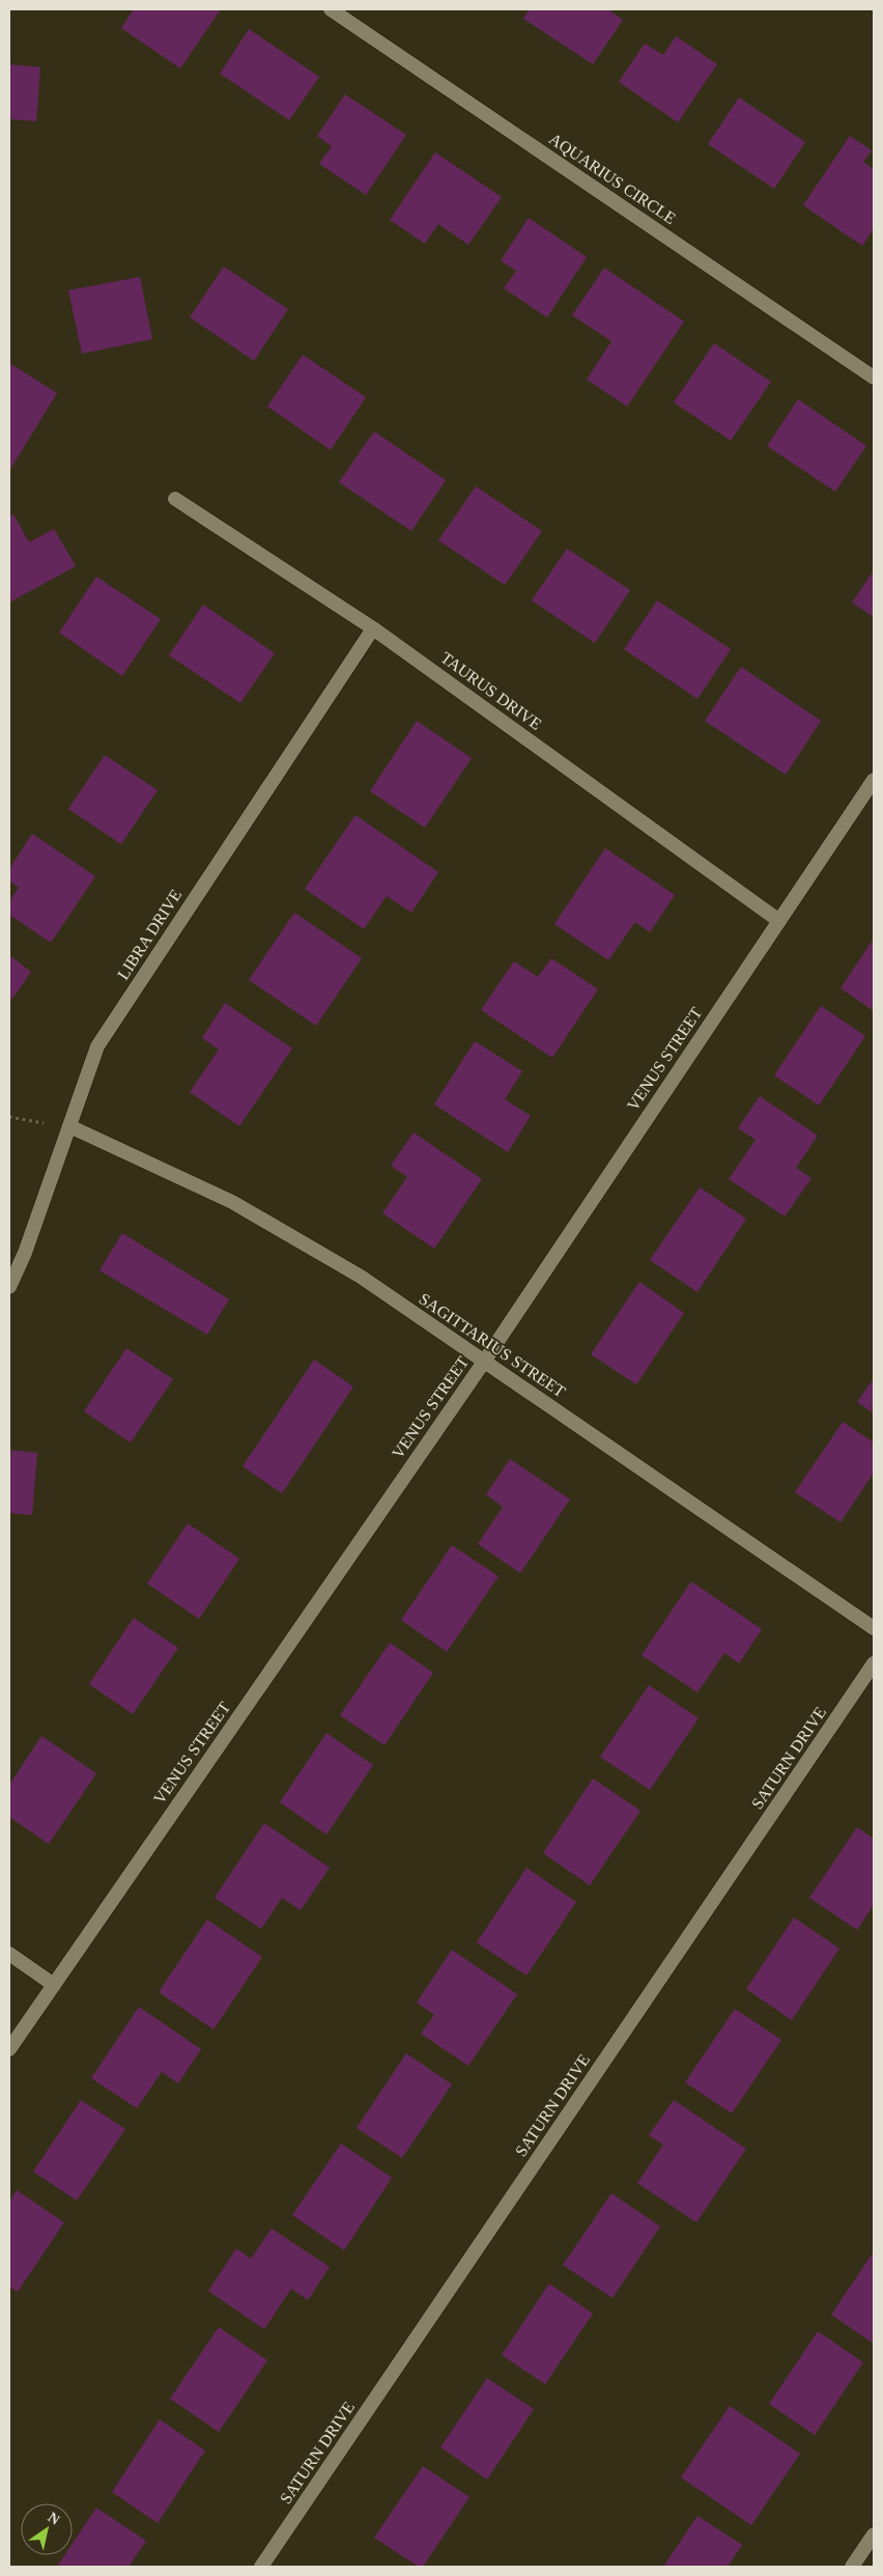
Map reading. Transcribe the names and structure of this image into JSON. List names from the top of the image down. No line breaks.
{"streets":{"street":["AQUARIUS CIRCLE","TAURUS DRIVE","LIBRA DRIVE","VENUS STREET","SAGITTARIUS STREET","SATURN DRIVE"]},"crossings":[["TAURUS DRIVE","LIBRA DRIVE"],["TAURUS DRIVE","VENUS STREET"],["LIBRA DRIVE","SAGITTARIUS STREET"],["VENUS STREET","SAGITTARIUS STREET"]],"north":"top right"}
